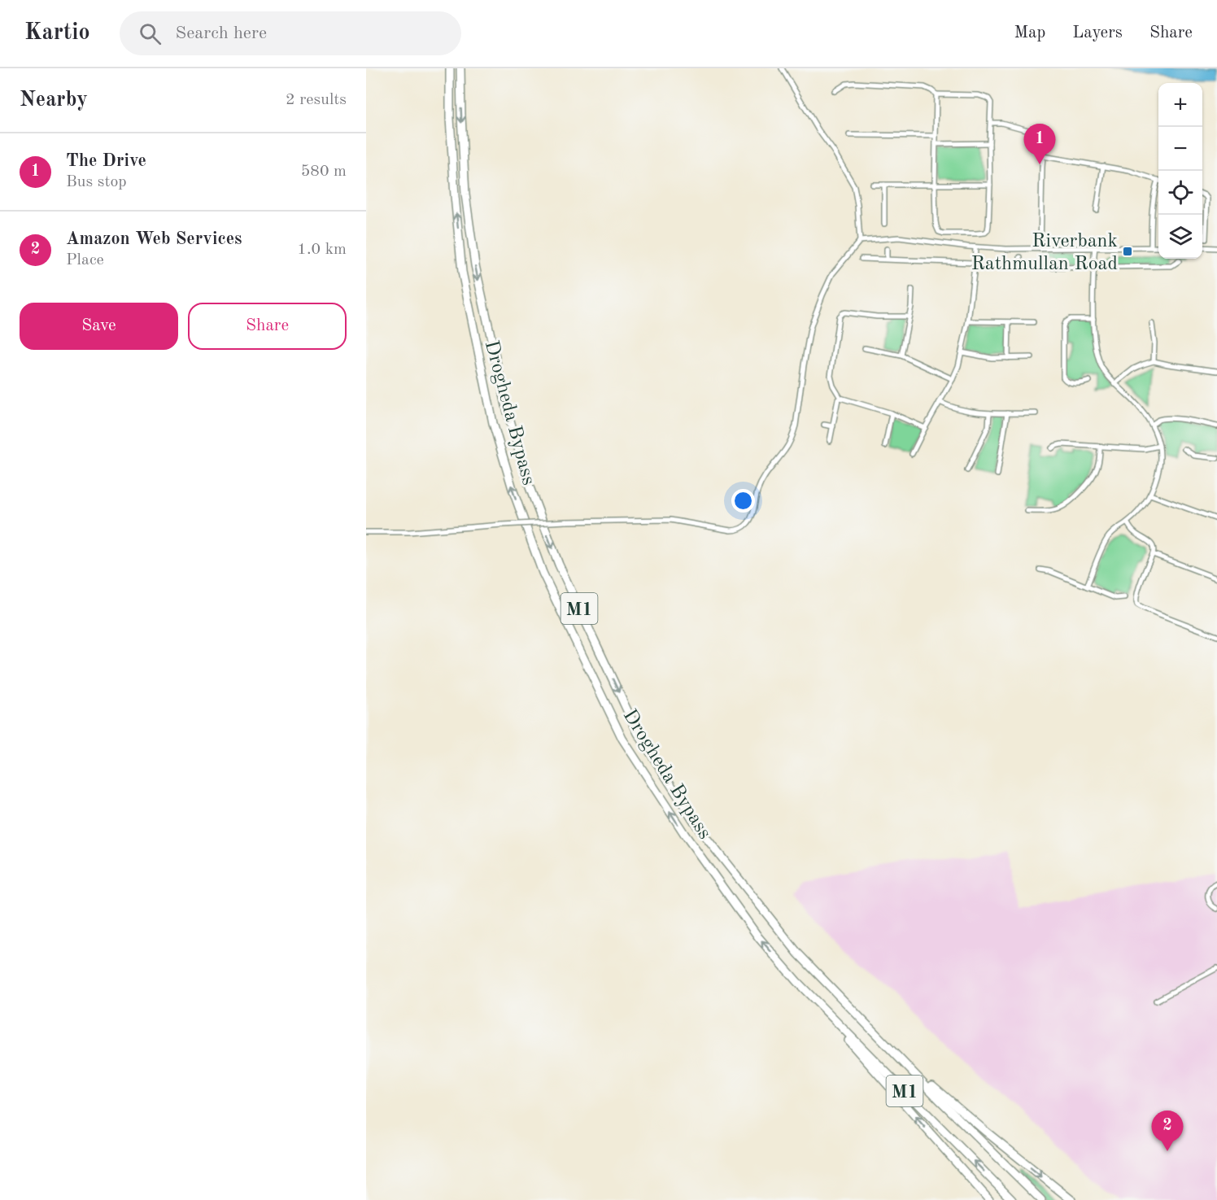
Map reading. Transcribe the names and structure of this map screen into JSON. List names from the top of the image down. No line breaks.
{"streets":{"highway":["Drogheda Bypass","M1"]},"places":{"transit":["Riverbank Rathmullan Road"]},"page":{"header":"Kartio","search":"Search here","nav":["Map","Layers","Share"],"heading":["Nearby","2 results"],"map_buttons":["+","−"],"pins":["1","2"],"list":[{"mark":"1","name":"The Drive","note":"Bus stop","value":"580 m"},{"mark":"2","name":"Amazon Web Services","note":"Place","value":"1.0 km"}],"buttons":["Save","Share"]}}
